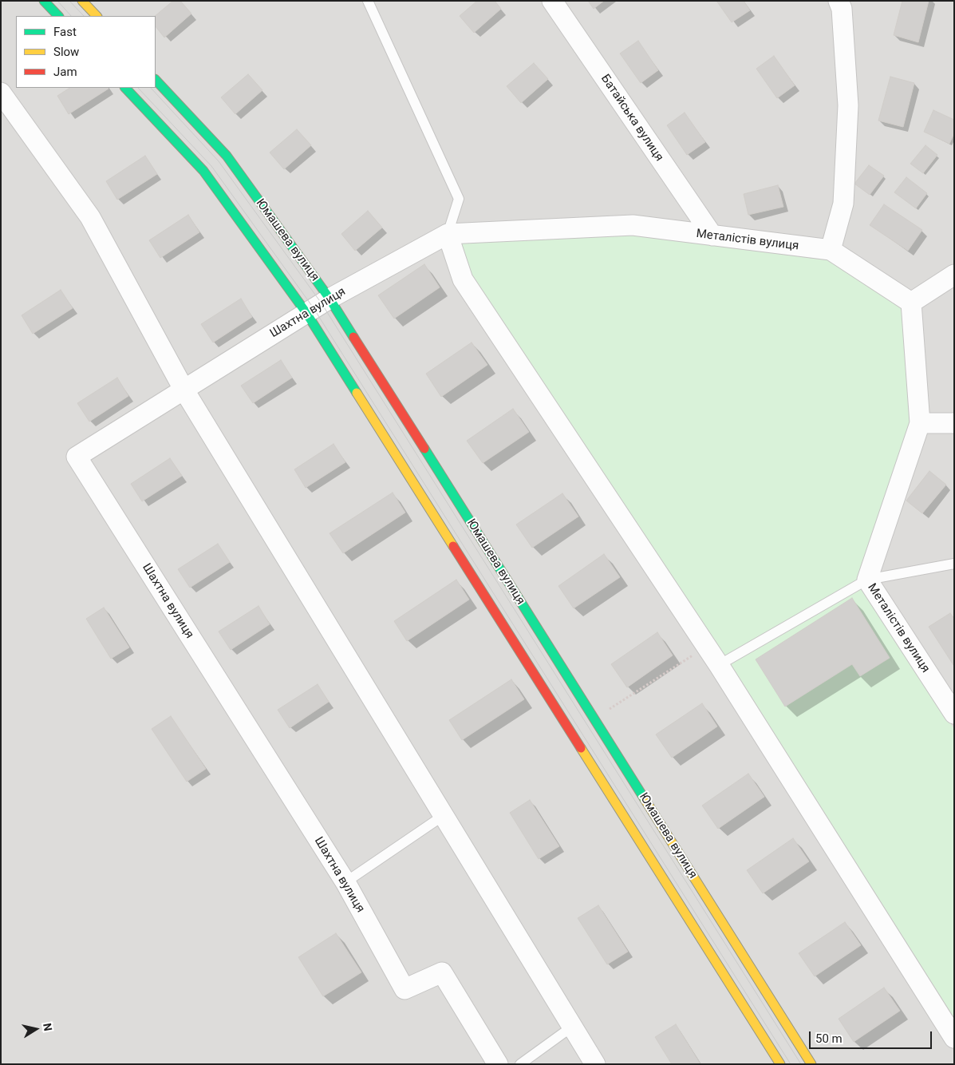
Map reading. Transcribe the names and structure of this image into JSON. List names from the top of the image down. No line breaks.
{"streets":{"main road":["Юмашева вулиця"],"street":["Батайська вулиця","Металістів вулиця","Шахтна вулиця"]},"crossings":[["Батайська вулиця","Металістів вулиця"],["Юмашева вулиця","Шахтна вулиця"],["Металістів вулиця","Шахтна вулиця"]],"legend":["Fast","Slow","Jam"],"scale_bar":"50 m","north":"right"}
